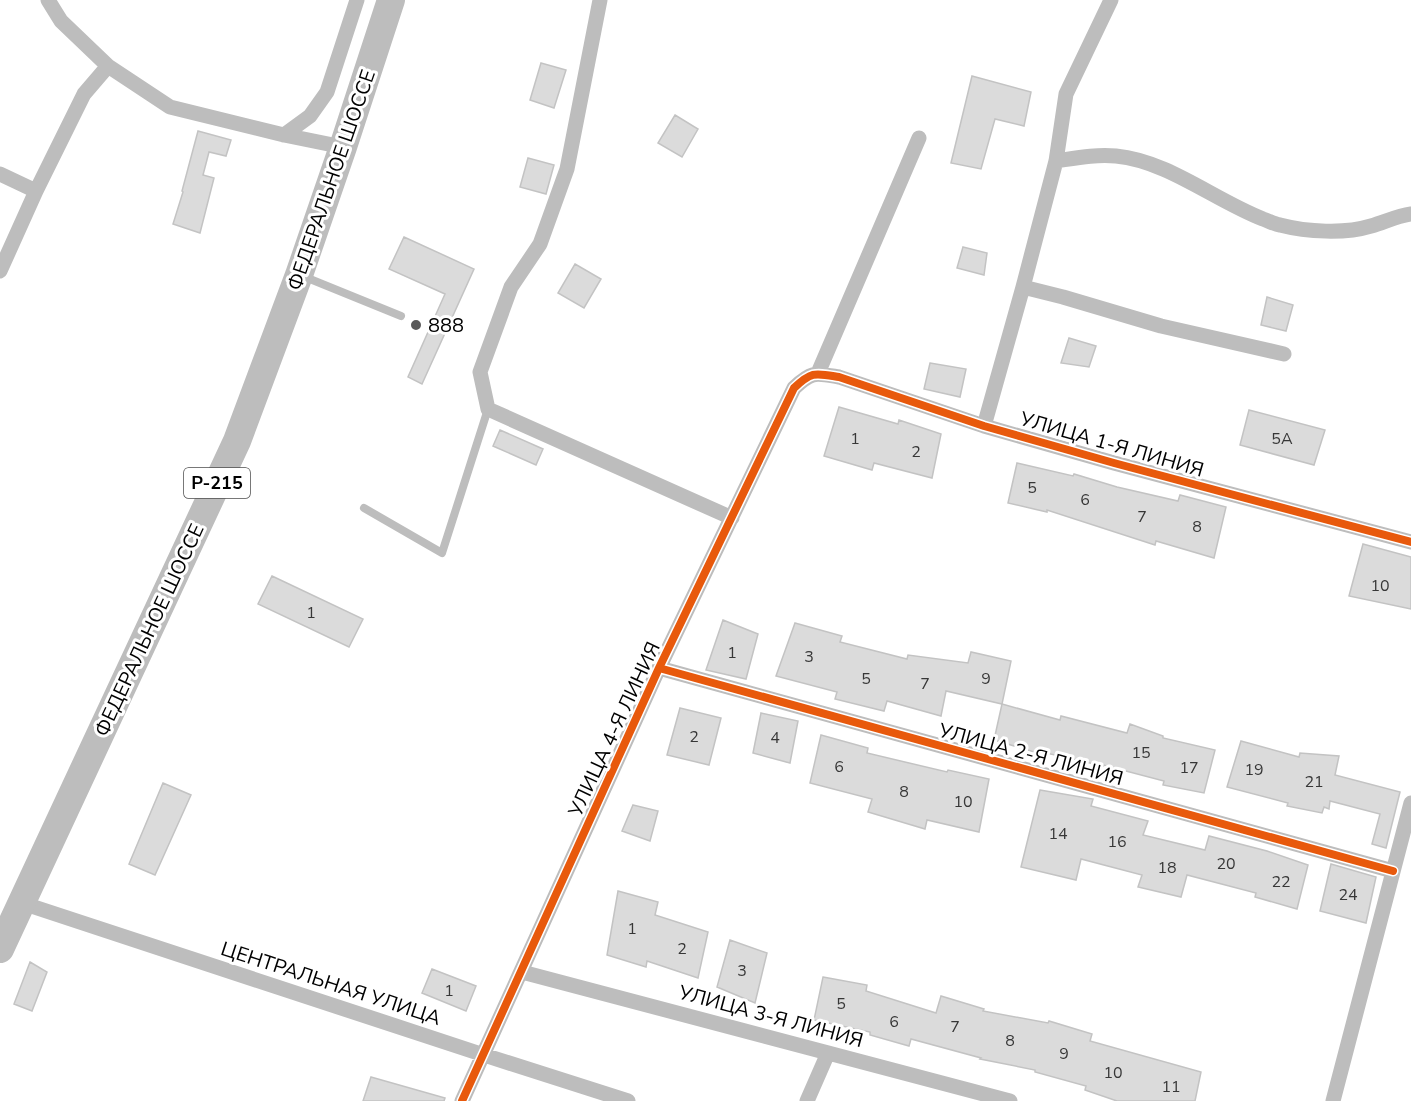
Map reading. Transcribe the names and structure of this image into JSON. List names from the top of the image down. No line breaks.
{"streets":{"highway":["ФЕДЕРАЛЬНОЕ ШОССЕ","Р-215"],"street":["УЛИЦА 1-Я ЛИНИЯ","УЛИЦА 4-Я ЛИНИЯ","УЛИЦА 2-Я ЛИНИЯ","ЦЕНТРАЛЬНАЯ УЛИЦА","УЛИЦА 3-Я ЛИНИЯ"]},"crossings":[["ФЕДЕРАЛЬНОЕ ШОССЕ","ЦЕНТРАЛЬНАЯ УЛИЦА"],["УЛИЦА 1-Я ЛИНИЯ","УЛИЦА 4-Я ЛИНИЯ"],["УЛИЦА 4-Я ЛИНИЯ","УЛИЦА 2-Я ЛИНИЯ"],["УЛИЦА 4-Я ЛИНИЯ","ЦЕНТРАЛЬНАЯ УЛИЦА"],["УЛИЦА 4-Я ЛИНИЯ","УЛИЦА 3-Я ЛИНИЯ"]],"places":["888"],"house_numbers":["1","5А","2","5","6","7","8","10","1","1","3","5","9","7","2","4","15","6","17","19","21","8","10","14","16","20","18","22","24","1","2","3","1","5","6","7","8","9","10","11"]}
